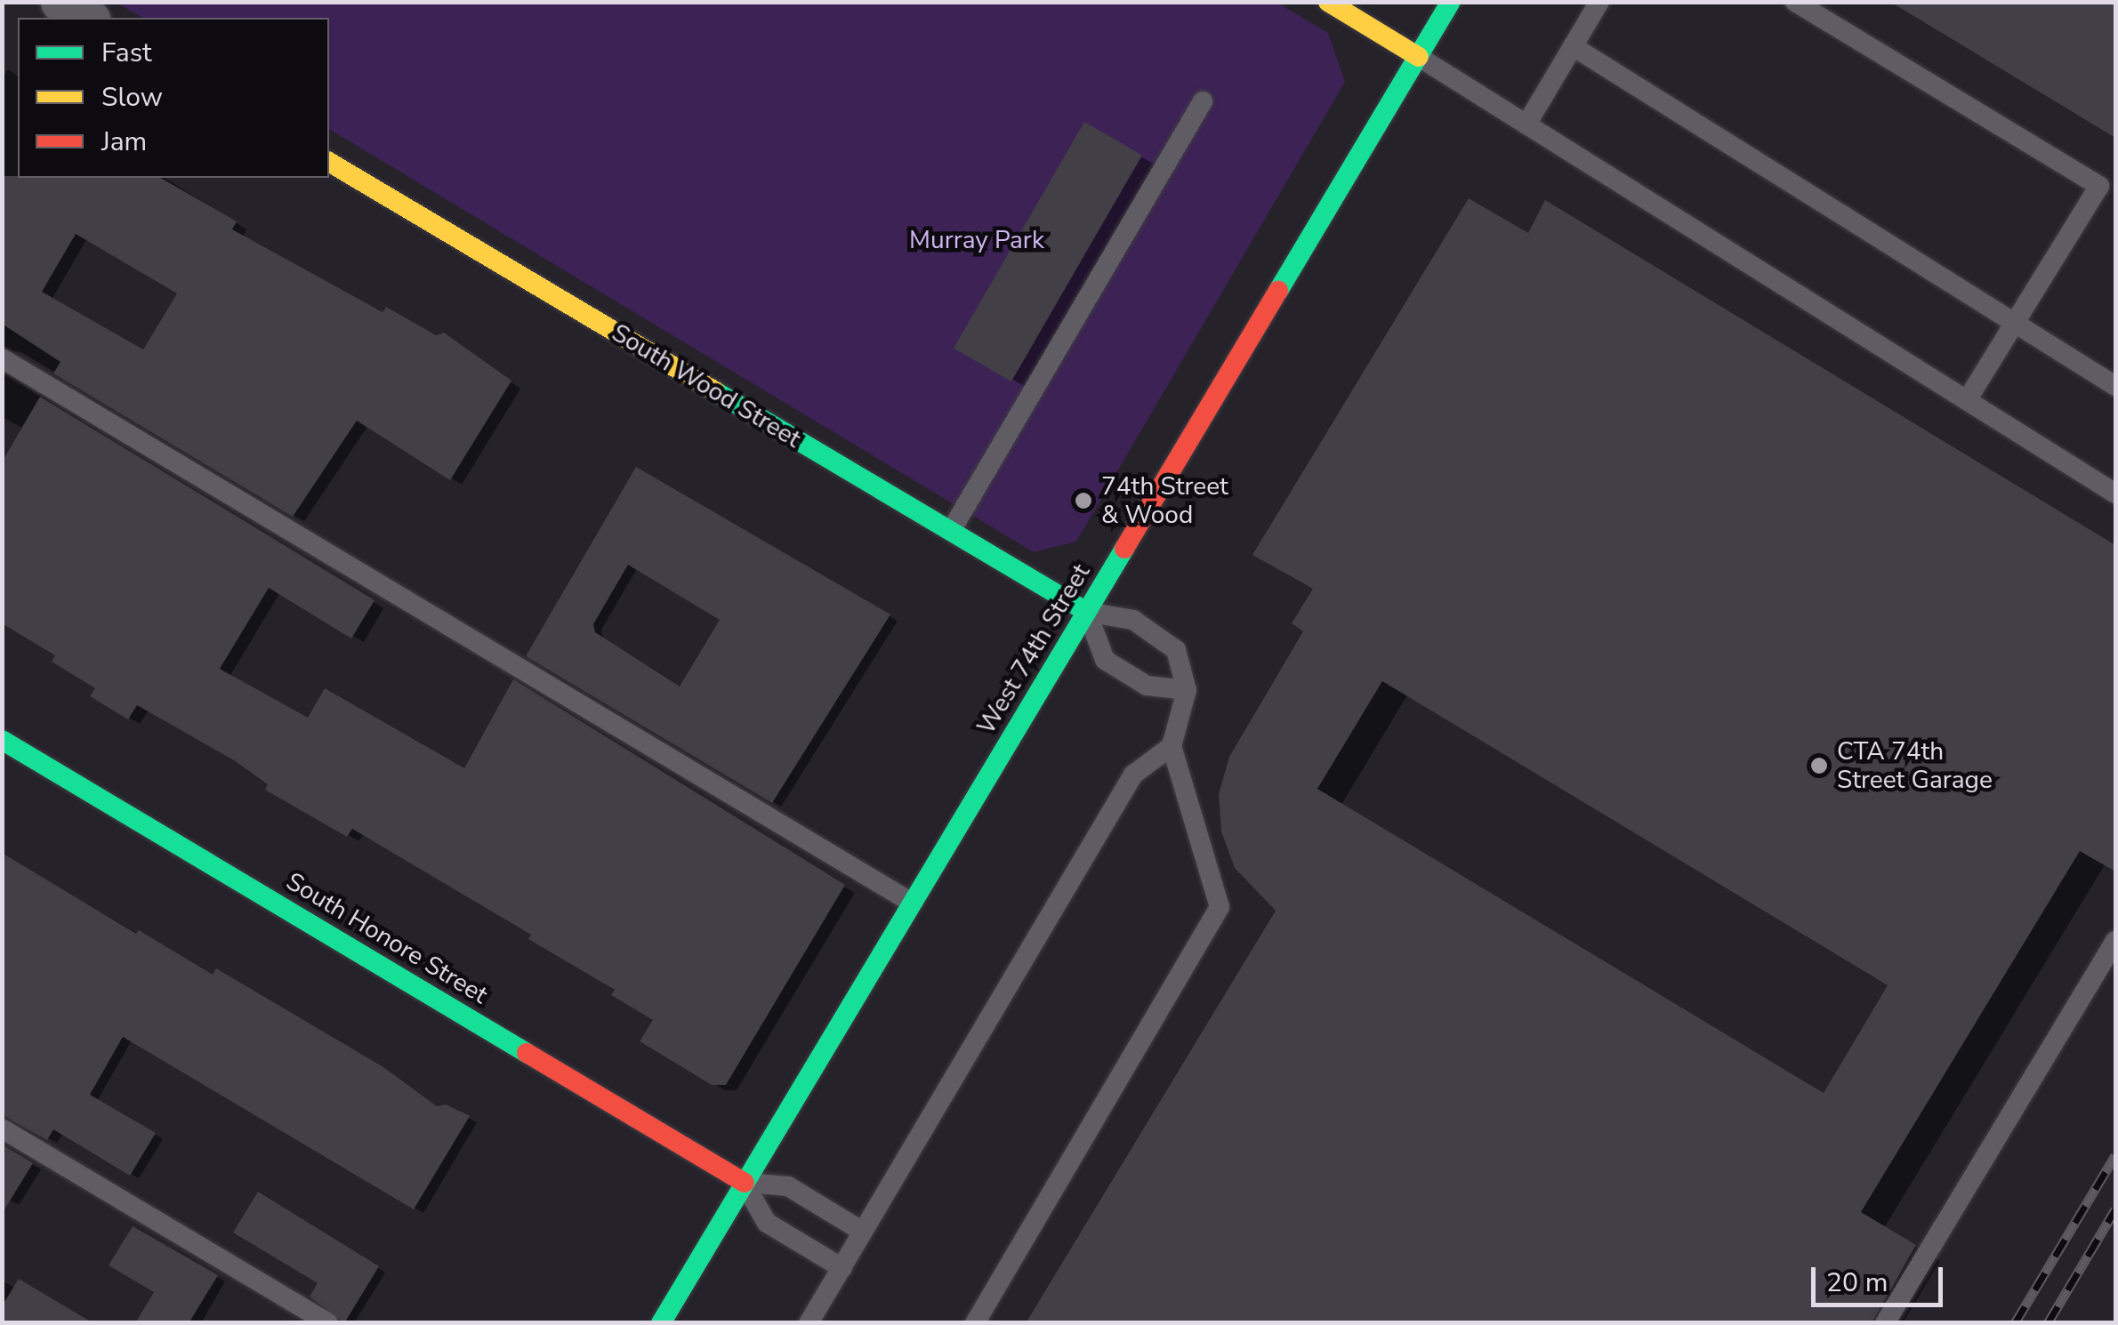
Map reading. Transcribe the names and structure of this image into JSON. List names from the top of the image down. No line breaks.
{"streets":{"street":["South Wood Street","West 74th Street","South Honore Street"]},"crossings":[["South Wood Street","West 74th Street"],["West 74th Street","South Honore Street"]],"parks":["Murray Park"],"places":["74th Street & Wood","CTA 74th Street Garage"],"legend":["Fast","Slow","Jam"],"scale_bar":"20 m"}
